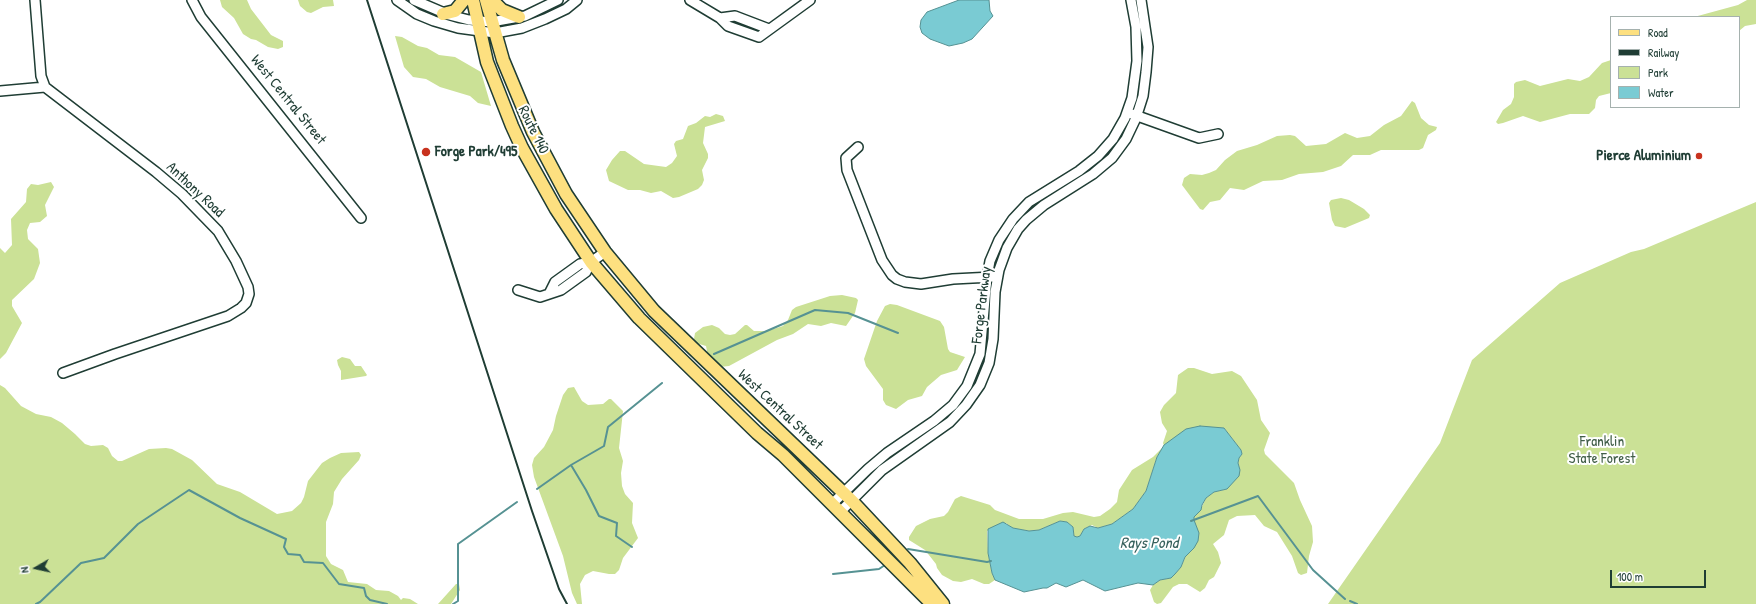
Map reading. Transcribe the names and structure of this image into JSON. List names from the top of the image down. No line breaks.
{"streets":{"main road":["West Central Street","Route 140"],"street":["Anthony Road","Forge Parkway"]},"crossings":[["West Central Street","Route 140"],["West Central Street","Forge Parkway"]],"water":["Rays Pond"],"parks":["Franklin State Forest"],"places":["Forge Park/495","Pierce Aluminium"],"legend":["Road","Railway","Park","Water"],"scale_bar":"100 m","north":"left"}
